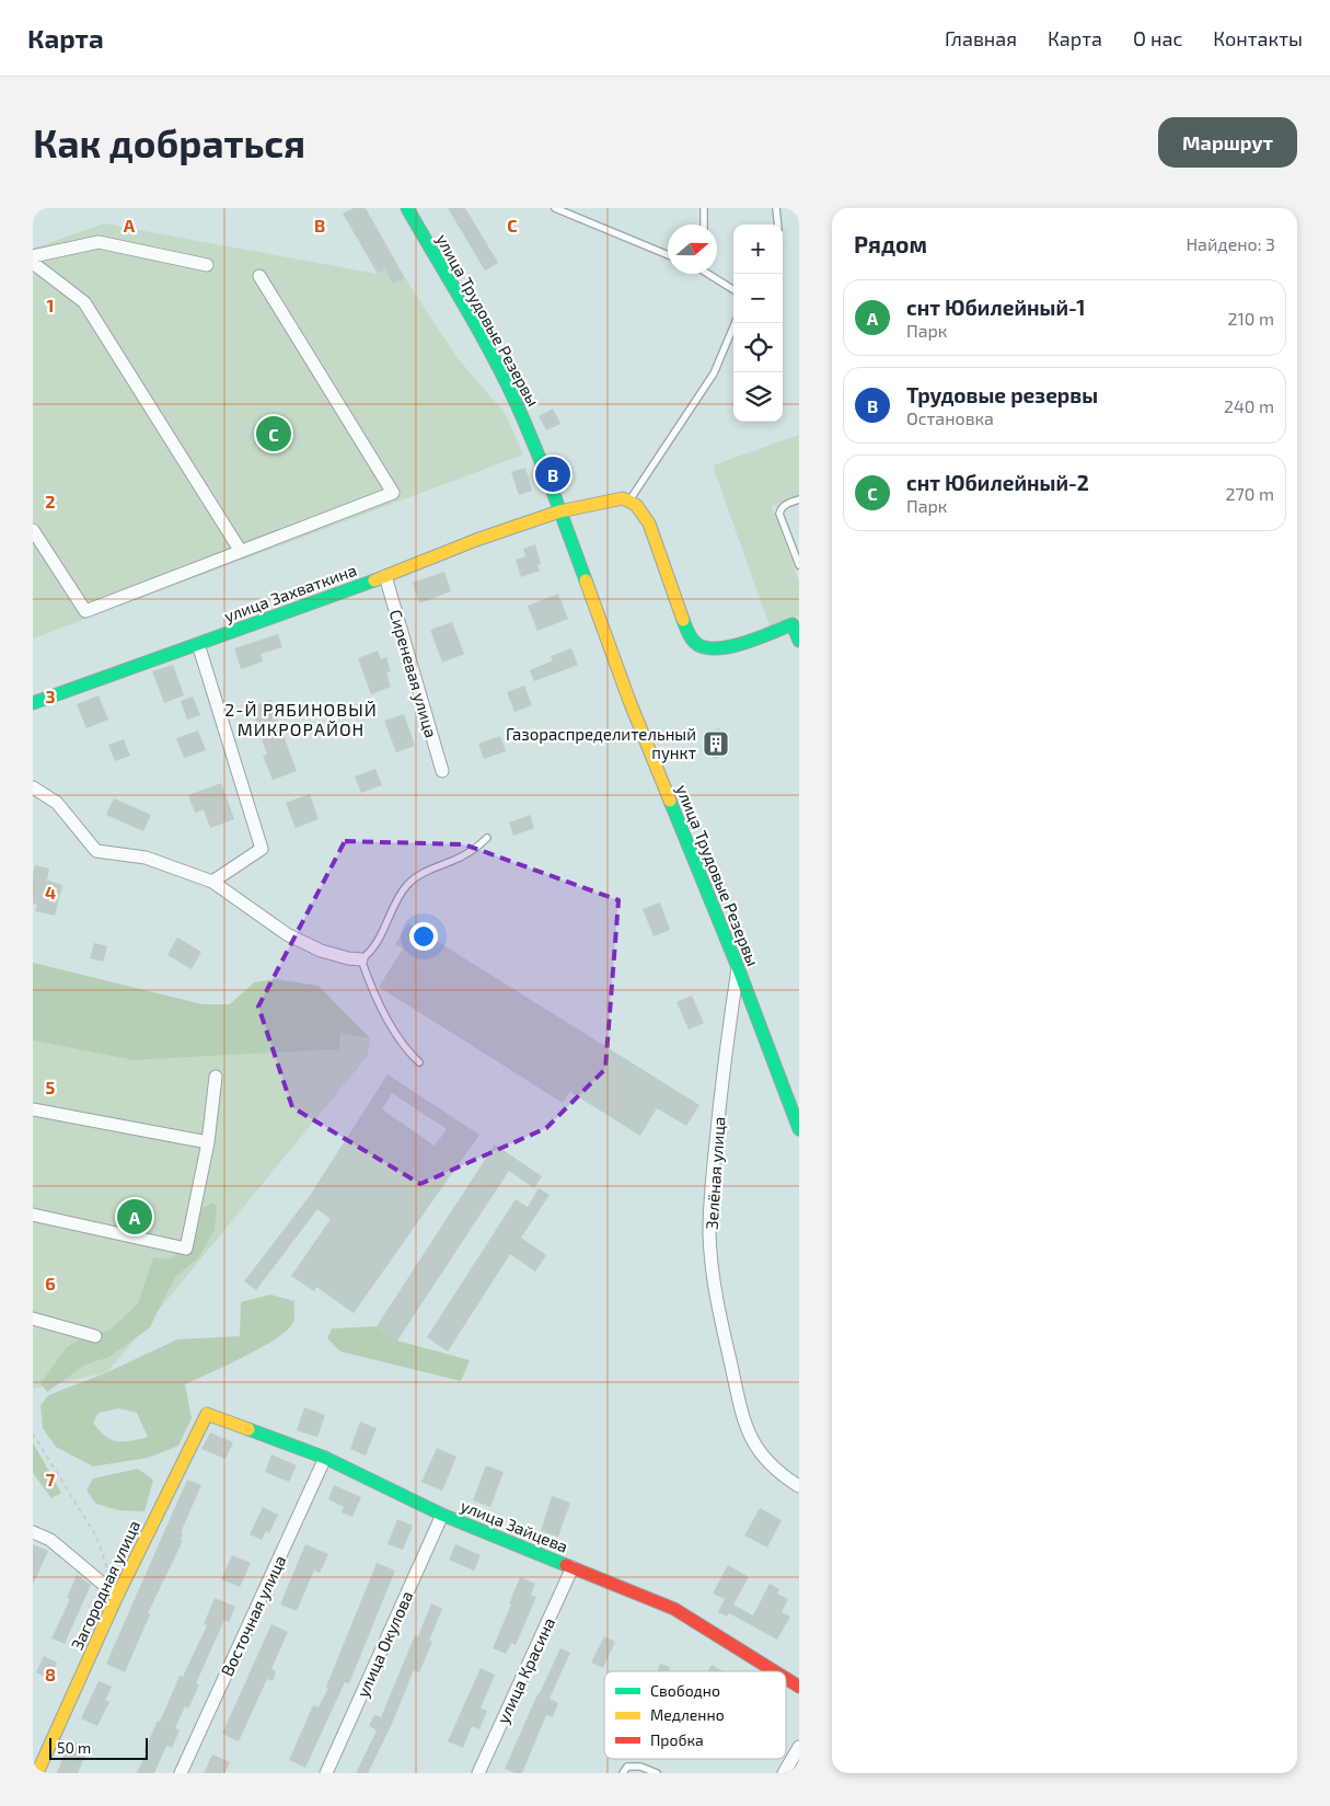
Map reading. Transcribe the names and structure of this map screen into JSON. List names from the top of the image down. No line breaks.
{"streets":{"street":["улица Трудовые Резервы","улица Захваткина","Сиреневая улица","Зелёная улица","улица Зайцева","Загородная улица","Восточная улица","улица Окулова","улица Красина"]},"crossings":[["улица Трудовые Резервы","улица Захваткина"],["улица Трудовые Резервы","Зелёная улица"],["улица Захваткина","Сиреневая улица"],["улица Зайцева","Загородная улица"],["улица Зайцева","Восточная улица"],["улица Зайцева","улица Окулова"],["улица Зайцева","улица Красина"]],"districts":["2-Й РЯБИНОВЫЙ МИКРОРАЙОН"],"places":{"building":["Газораспределительный пункт"]},"legend":["Свободно","Медленно","Пробка"],"scale_bar":"50 m","north":"right","page":{"header":"Карта","nav":["Главная","Карта","О нас","Контакты"],"buttons":"Маршрут","title":"Как добраться","heading":["Рядом","Найдено: 3"],"map_buttons":["+","−"],"list":[{"mark":"A","name":"снт Юбилейный-1","note":"Парк","value":"210 m"},{"mark":"B","name":"Трудовые резервы","note":"Остановка","value":"240 m"},{"mark":"C","name":"снт Юбилейный-2","note":"Парк","value":"270 m"}],"pins":["C","B","A"],"scale":"50 m"},"grid":{"columns":["A","B","C"],"rows":["1","2","3","4","5","6","7","8"]}}
